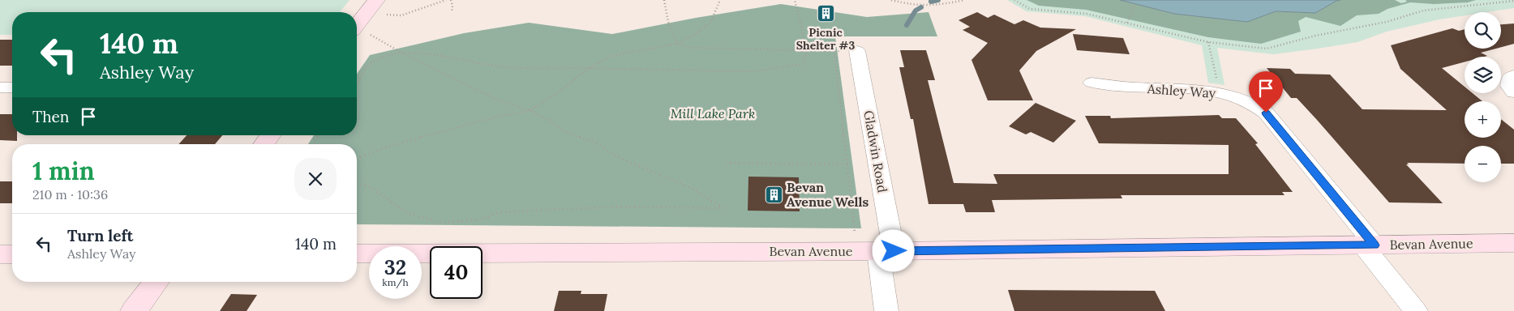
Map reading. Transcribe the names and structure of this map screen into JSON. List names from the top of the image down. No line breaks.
{"streets":{"street":["Ashley Way","Gladwin Road","Bevan Avenue"]},"crossings":[["Ashley Way","Bevan Avenue"],["Gladwin Road","Bevan Avenue"]],"parks":["Mill Lake Park"],"places":{"building":["Picnic Shelter #3","Bevan Avenue Wells"]},"page":{"map_buttons":["+","−"],"turn":["140 m","Ashley Way"],"then":"Then","heading":["1 min","210 m · 10:36"],"list":[{"name":"Turn left","note":"Ashley Way","value":"140 m"}],"speed":"32 km/h","limit":"40"}}
